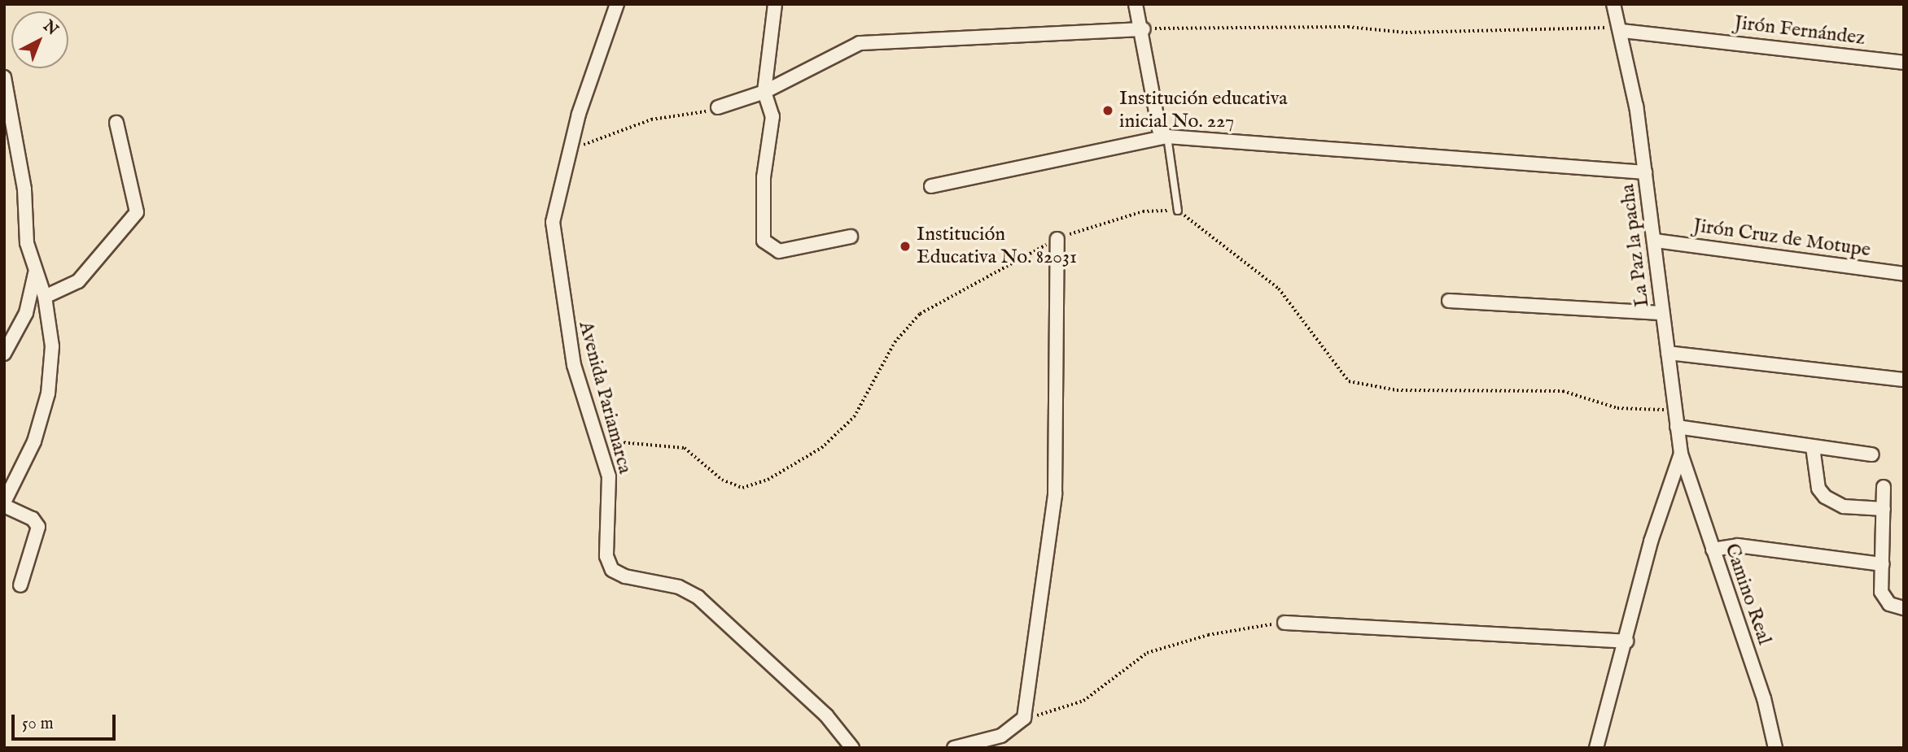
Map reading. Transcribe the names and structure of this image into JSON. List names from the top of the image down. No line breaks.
{"streets":{"street":["Jirón Fernández","Jirón Cruz de Motupe","La Paz la pacha","Avenida Pariamarca","Camino Real"]},"crossings":[["Jirón Fernández","La Paz la pacha"],["Jirón Cruz de Motupe","La Paz la pacha"],["La Paz la pacha","Camino Real"]],"places":["Institución educativa inicial No. 227","Institución Educativa No. 82031"],"scale_bar":"50 m","north":"top right"}
